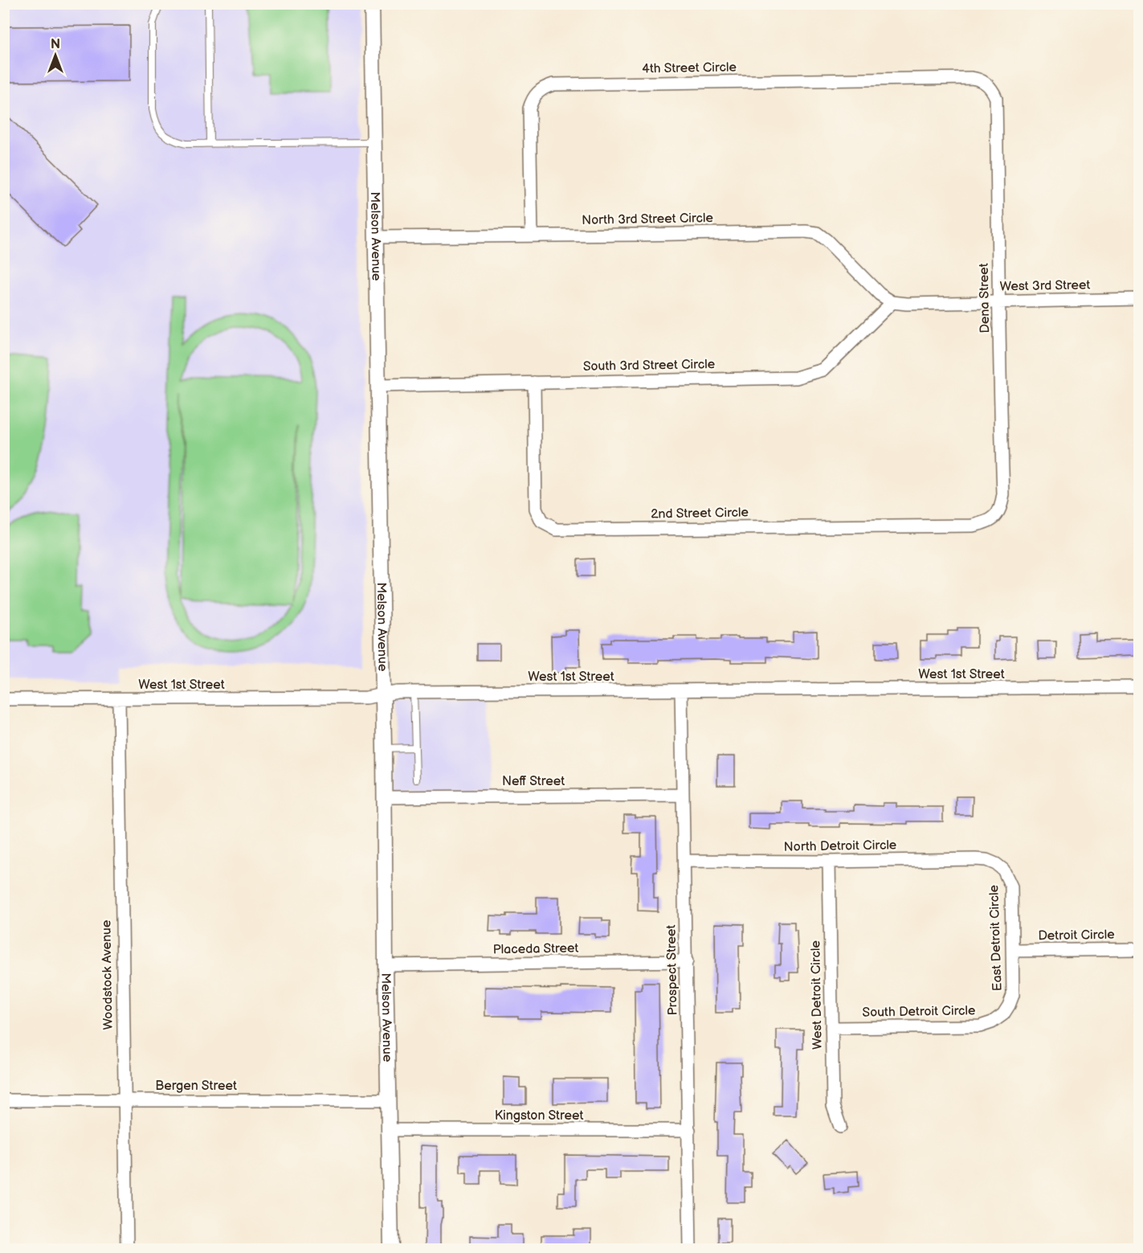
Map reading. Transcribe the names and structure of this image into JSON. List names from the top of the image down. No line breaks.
{"streets":{"street":["4th Street Circle","North 3rd Street Circle","Melson Avenue","West 3rd Street","Dena Street","South 3rd Street Circle","2nd Street Circle","West 1st Street","Neff Street","North Detroit Circle","Detroit Circle","East Detroit Circle","Placeda Street","Prospect Street","Woodstock Avenue","West Detroit Circle","South Detroit Circle","Bergen Street","Kingston Street"]},"crossings":[["4th Street Circle","North 3rd Street Circle"],["4th Street Circle","Dena Street"],["North 3rd Street Circle","Melson Avenue"],["North 3rd Street Circle","West 3rd Street"],["North 3rd Street Circle","South 3rd Street Circle"],["Melson Avenue","South 3rd Street Circle"],["Melson Avenue","West 1st Street"],["Melson Avenue","Neff Street"],["Melson Avenue","Placeda Street"],["Melson Avenue","Bergen Street"],["Melson Avenue","Kingston Street"],["West 3rd Street","Dena Street"],["West 3rd Street","South 3rd Street Circle"],["Dena Street","2nd Street Circle"],["South 3rd Street Circle","2nd Street Circle"],["West 1st Street","Prospect Street"],["West 1st Street","Woodstock Avenue"],["Neff Street","Prospect Street"],["North Detroit Circle","East Detroit Circle"],["North Detroit Circle","Prospect Street"],["North Detroit Circle","West Detroit Circle"],["Detroit Circle","East Detroit Circle"],["East Detroit Circle","South Detroit Circle"],["Placeda Street","Prospect Street"],["Prospect Street","Kingston Street"],["Woodstock Avenue","Bergen Street"],["West Detroit Circle","South Detroit Circle"]],"north":"top"}
